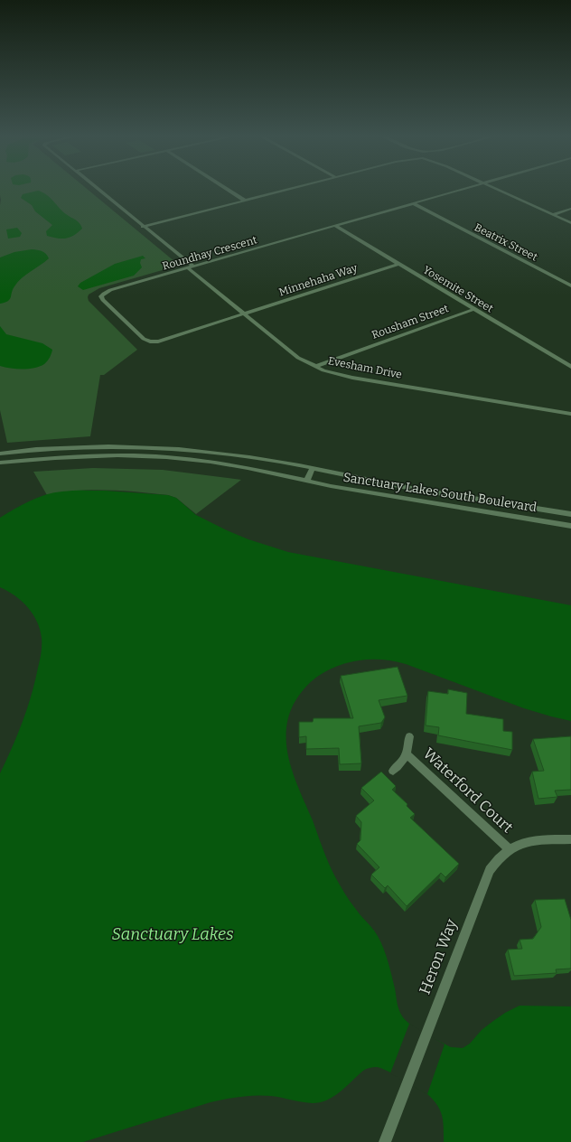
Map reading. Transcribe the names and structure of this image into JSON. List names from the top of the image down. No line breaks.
{"streets":{"street":["Beatrix Street","Roundhay Crescent","Minnehaha Way","Yosemite Street","Rousham Street","Evesham Drive","Sanctuary Lakes South Boulevard","Waterford Court","Heron Way"]},"crossings":[["Beatrix Street","Roundhay Crescent"],["Roundhay Crescent","Minnehaha Way"],["Roundhay Crescent","Yosemite Street"],["Roundhay Crescent","Evesham Drive"],["Minnehaha Way","Yosemite Street"],["Minnehaha Way","Evesham Drive"],["Yosemite Street","Rousham Street"],["Rousham Street","Evesham Drive"],["Waterford Court","Heron Way"]],"water":["Sanctuary Lakes"]}
